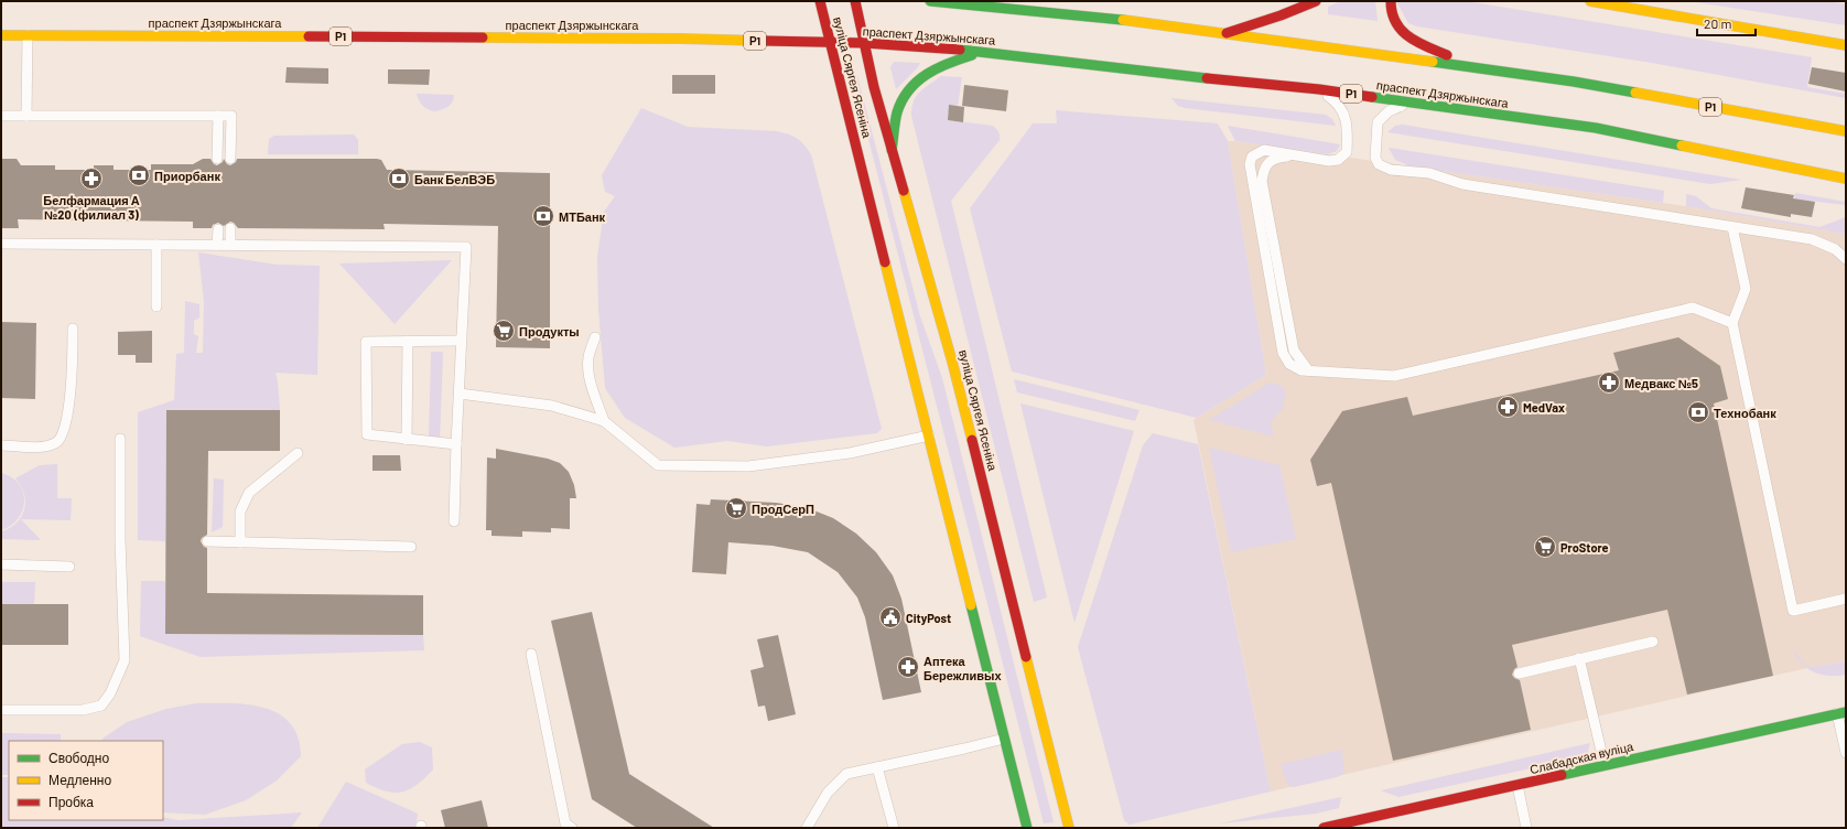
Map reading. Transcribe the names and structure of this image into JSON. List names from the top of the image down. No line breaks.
{"streets":{"main road":["праспект Дзяржынскага","Р1","вуліца Сяргея Ясеніна","Слабадская вуліца"]},"crossings":[["праспект Дзяржынскага","вуліца Сяргея Ясеніна"]],"places":{"bank":["Приорбанк","Банк БелВЭБ","МТБанк","Технобанк"],"pharmacy":["Белфармация А №20 (филиал 3)","Медвакс №5","MedVax","Аптека Бережливых"],"supermarket":["Продукты","ПродСерП","ProStore"],"public building":["CityPost"]},"legend":["Свободно","Медленно","Пробка"],"scale_bar":"20 m"}
